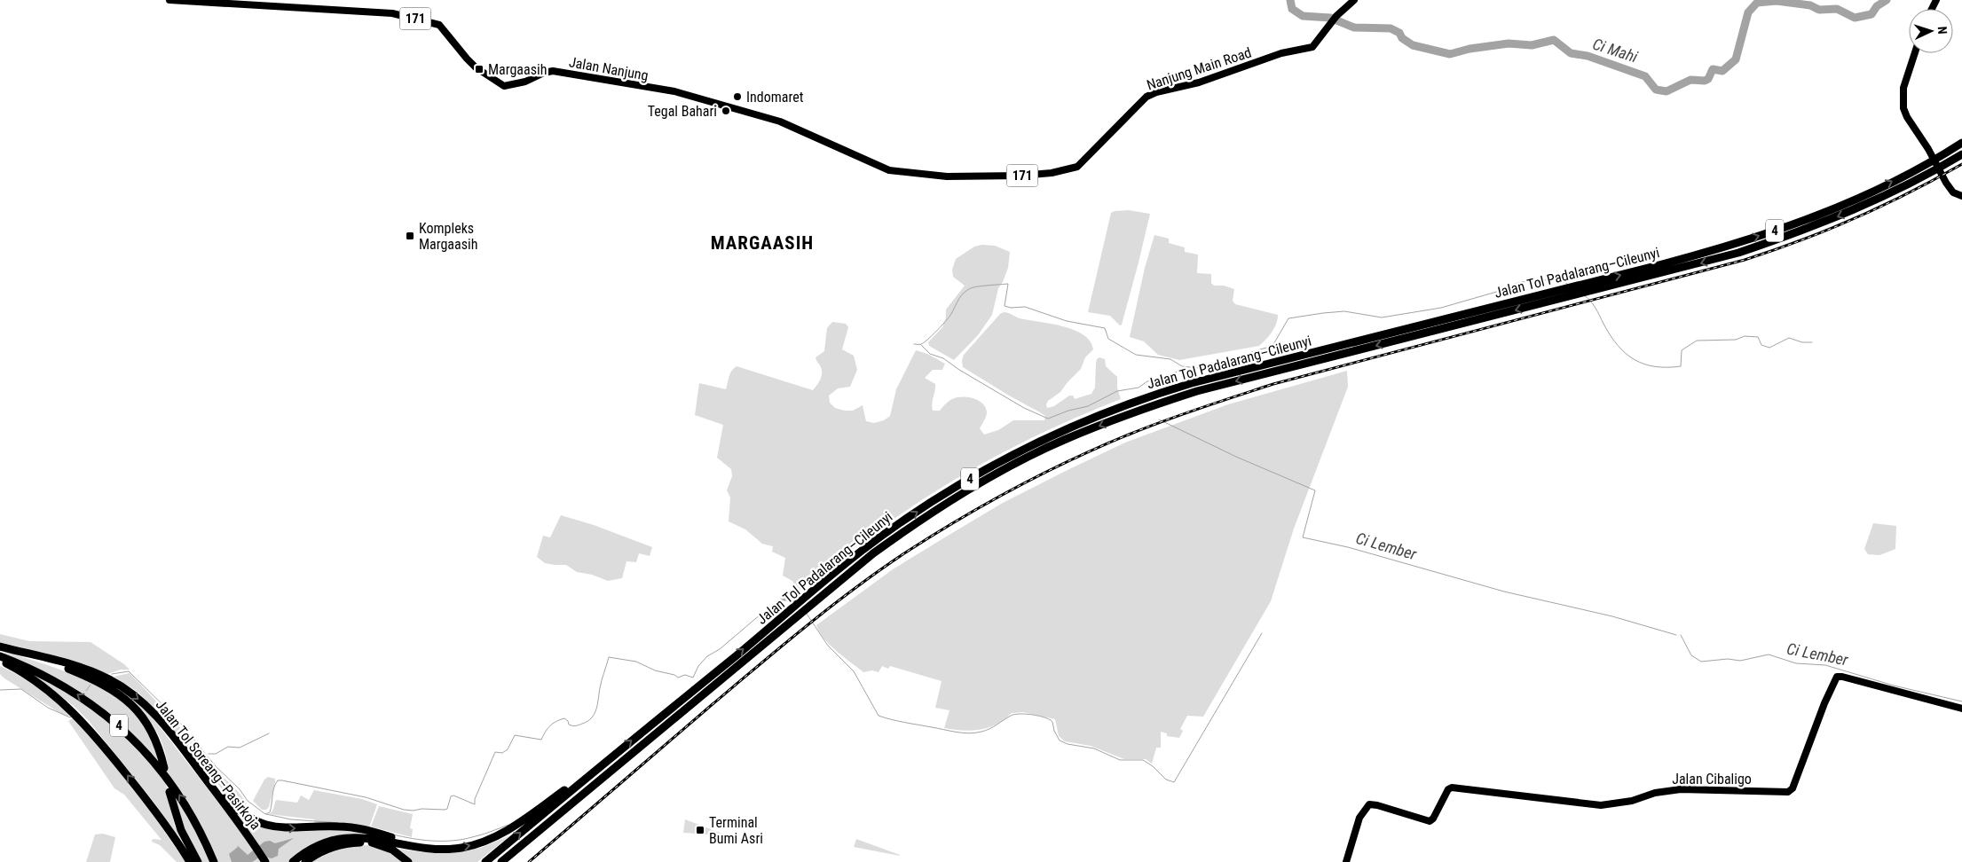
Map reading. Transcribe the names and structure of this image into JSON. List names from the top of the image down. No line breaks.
{"streets":{"highway":["4","Jalan Tol Padalarang–Cileunyi","Jalan Tol Soreang–Pasirkoja"],"main road":["171","Jalan Nanjung","Jalan Cibaligo"]},"districts":["MARGAASIH"],"water":["Ci Mahi","Ci Lember"],"places":{"transit":["Margaasih","Kompleks Margaasih","Terminal Bumi Asri"],"other":["Indomaret","Tegal Bahari"]},"north":"right"}
